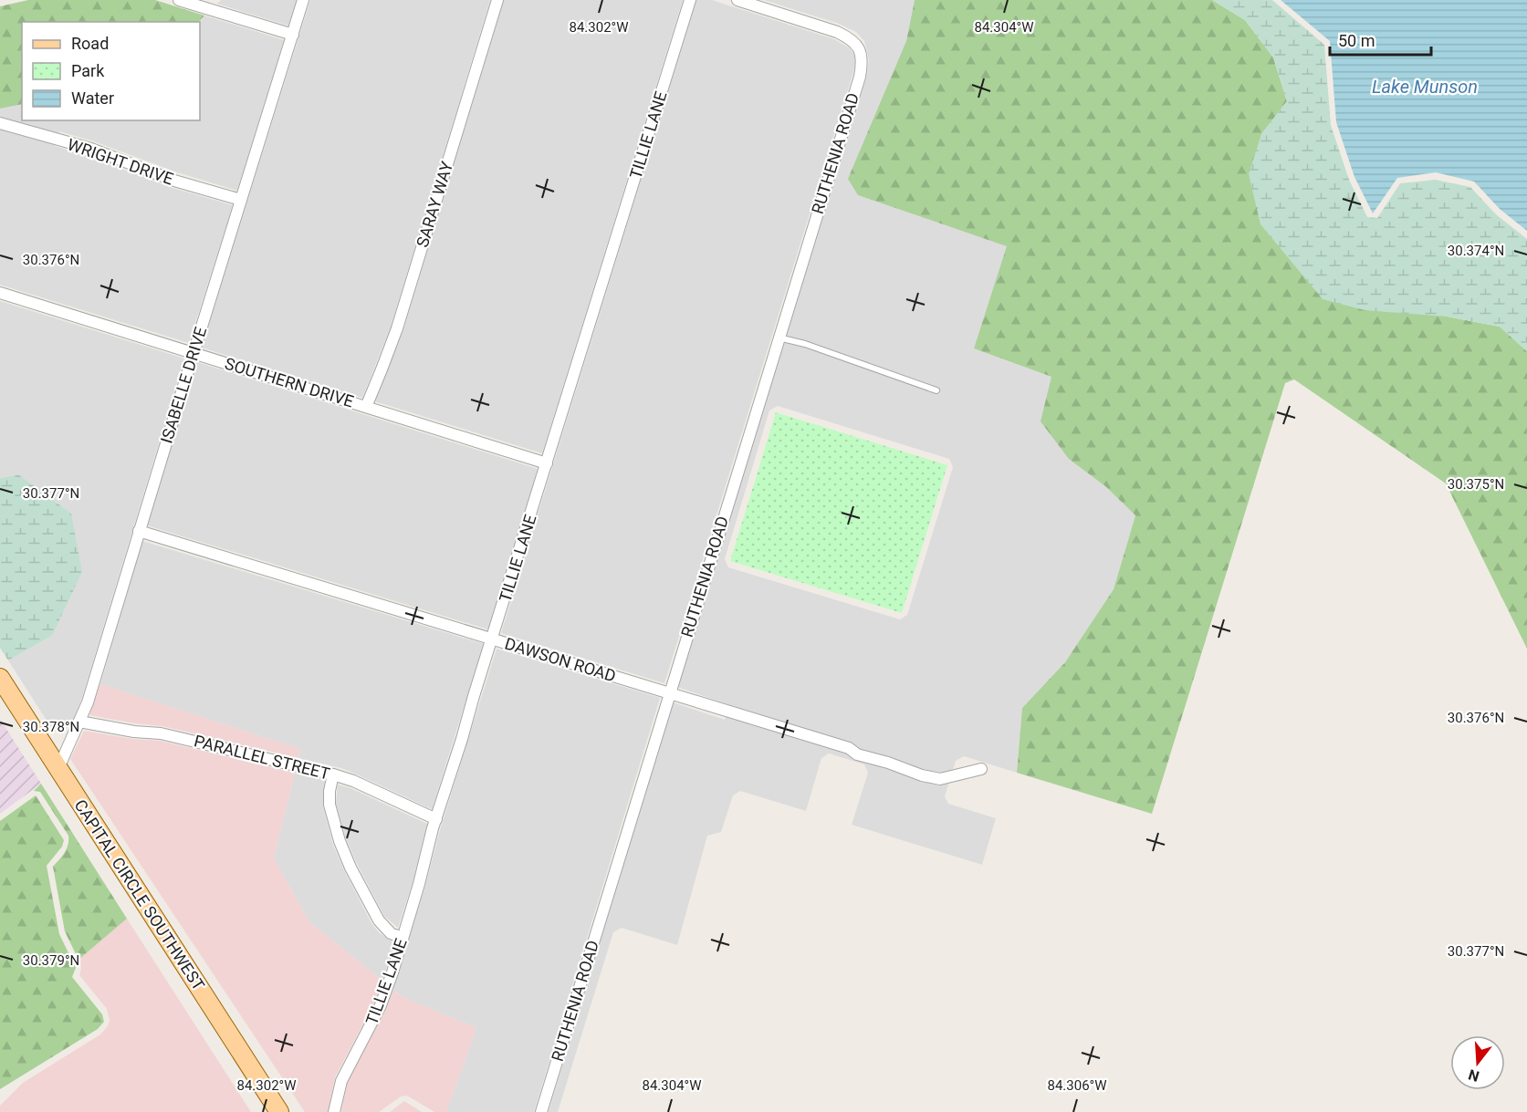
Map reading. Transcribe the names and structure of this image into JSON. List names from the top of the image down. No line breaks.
{"streets":{"main road":["CAPITAL CIRCLE SOUTHWEST"],"street":["TILLIE LANE","RUTHENIA ROAD","WRIGHT DRIVE","SARAY WAY","SOUTHERN DRIVE","ISABELLE DRIVE","DAWSON ROAD","PARALLEL STREET"]},"crossings":[["TILLIE LANE","SOUTHERN DRIVE"],["TILLIE LANE","DAWSON ROAD"],["TILLIE LANE","PARALLEL STREET"],["RUTHENIA ROAD","DAWSON ROAD"],["WRIGHT DRIVE","ISABELLE DRIVE"],["SARAY WAY","SOUTHERN DRIVE"],["SOUTHERN DRIVE","ISABELLE DRIVE"],["ISABELLE DRIVE","DAWSON ROAD"],["ISABELLE DRIVE","PARALLEL STREET"],["ISABELLE DRIVE","CAPITAL CIRCLE SOUTHWEST"]],"water":["Lake Munson"],"legend":["Road","Park","Water"],"scale_bar":"50 m","north":"bottom","coordinates":["84.302°W","84.304°W","30.374°N","30.376°N","30.375°N","30.377°N","30.378°N","30.379°N","84.306°W"]}
